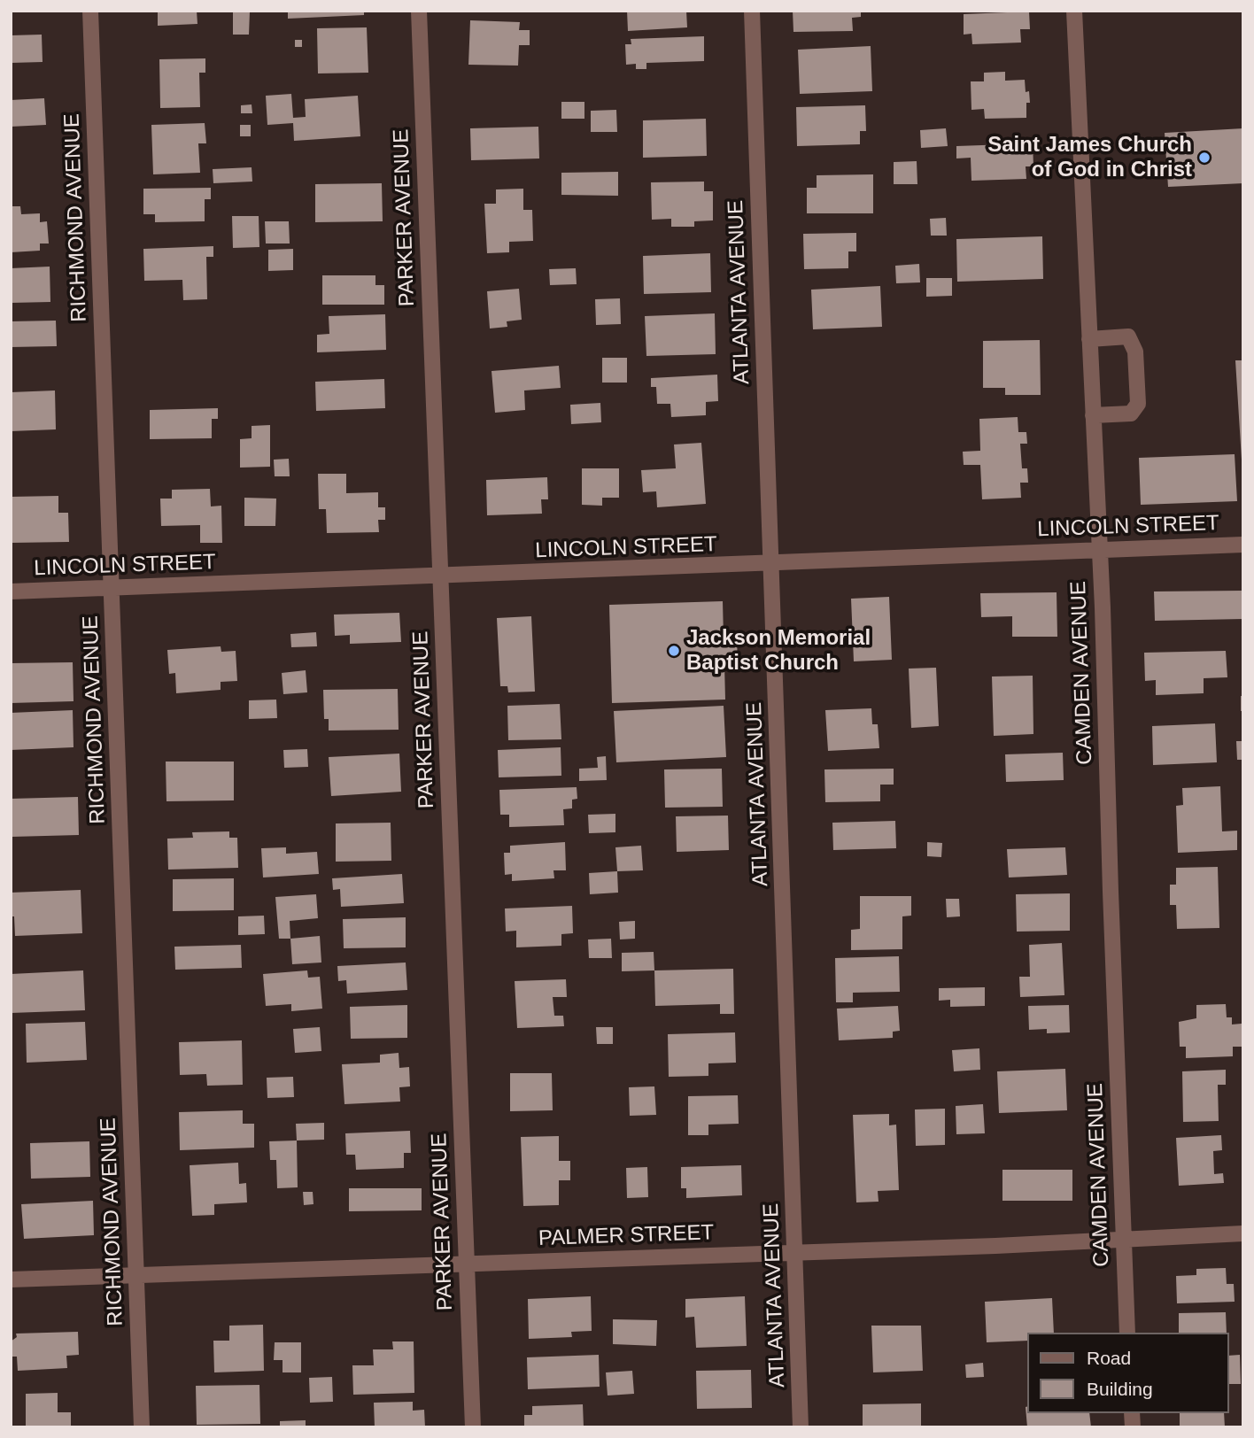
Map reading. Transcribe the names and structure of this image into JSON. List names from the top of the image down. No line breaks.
{"streets":{"street":["RICHMOND AVENUE","PARKER AVENUE","ATLANTA AVENUE","LINCOLN STREET","CAMDEN AVENUE","PALMER STREET"]},"crossings":[["RICHMOND AVENUE","LINCOLN STREET"],["RICHMOND AVENUE","PALMER STREET"],["PARKER AVENUE","LINCOLN STREET"],["PARKER AVENUE","PALMER STREET"],["ATLANTA AVENUE","LINCOLN STREET"],["ATLANTA AVENUE","PALMER STREET"],["LINCOLN STREET","CAMDEN AVENUE"],["CAMDEN AVENUE","PALMER STREET"]],"places":["Saint James Church of God in Christ","Jackson Memorial Baptist Church"],"legend":["Road","Building"]}
